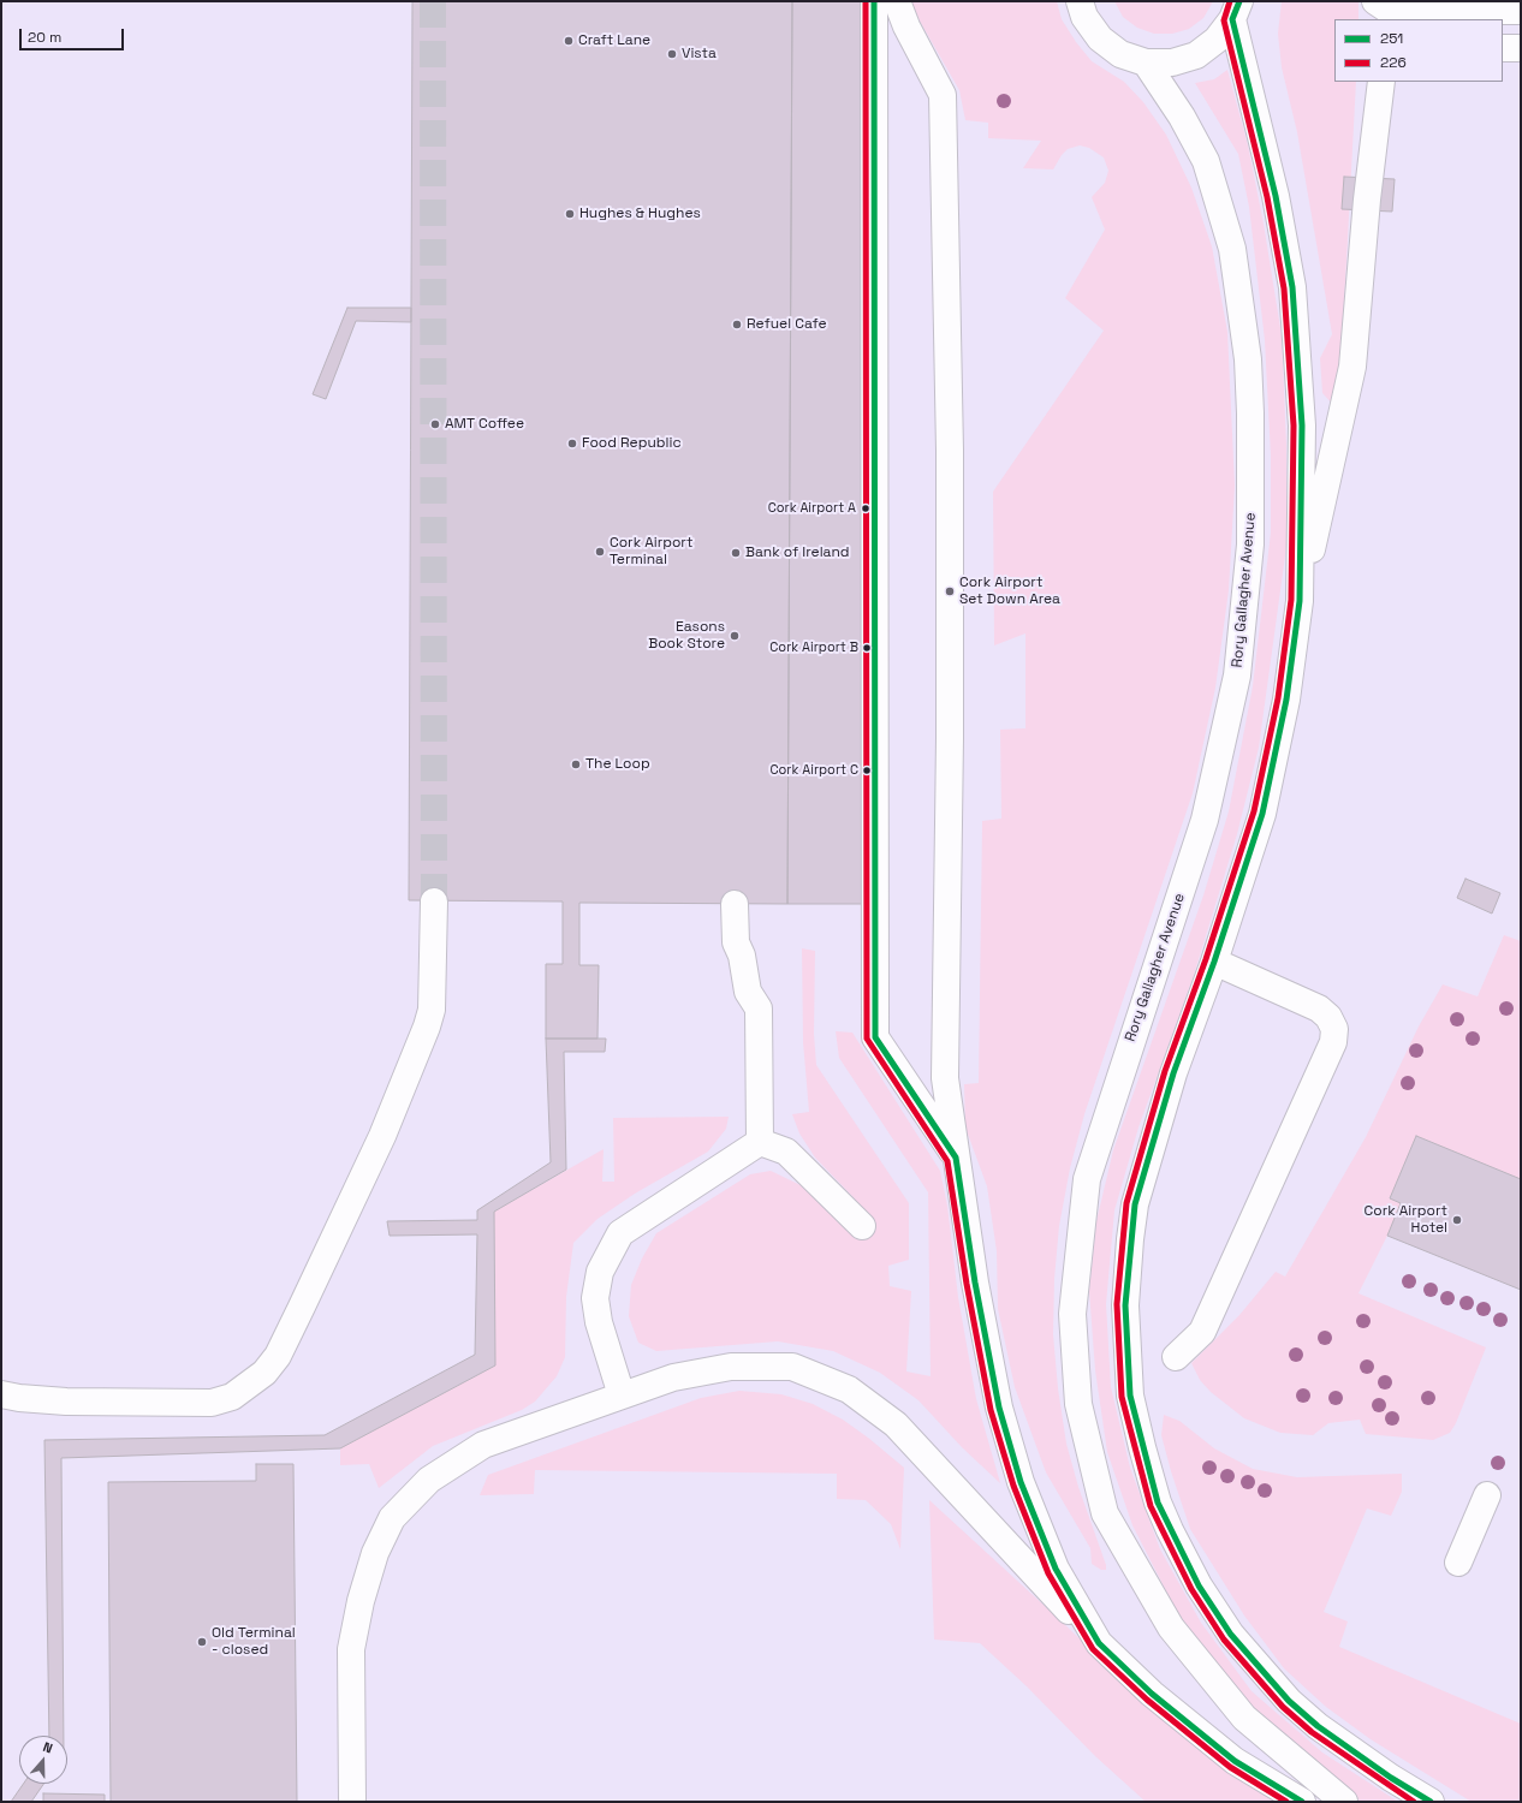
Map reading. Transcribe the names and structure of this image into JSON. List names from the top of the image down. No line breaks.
{"streets":{"street":["Rory Gallagher Avenue"]},"places":["Craft Lane","Vista","Hughes & Hughes","Refuel Cafe","AMT Coffee","Food Republic","Cork Airport A","Cork Airport Terminal","Bank of Ireland","Cork Airport Set Down Area","Easons Book Store","Cork Airport B","The Loop","Cork Airport C","Cork Airport Hotel","Old Terminal - closed"],"lines":["transit line 251","transit line 226"],"legend":["251","226"],"scale_bar":"20 m","north":"top"}
